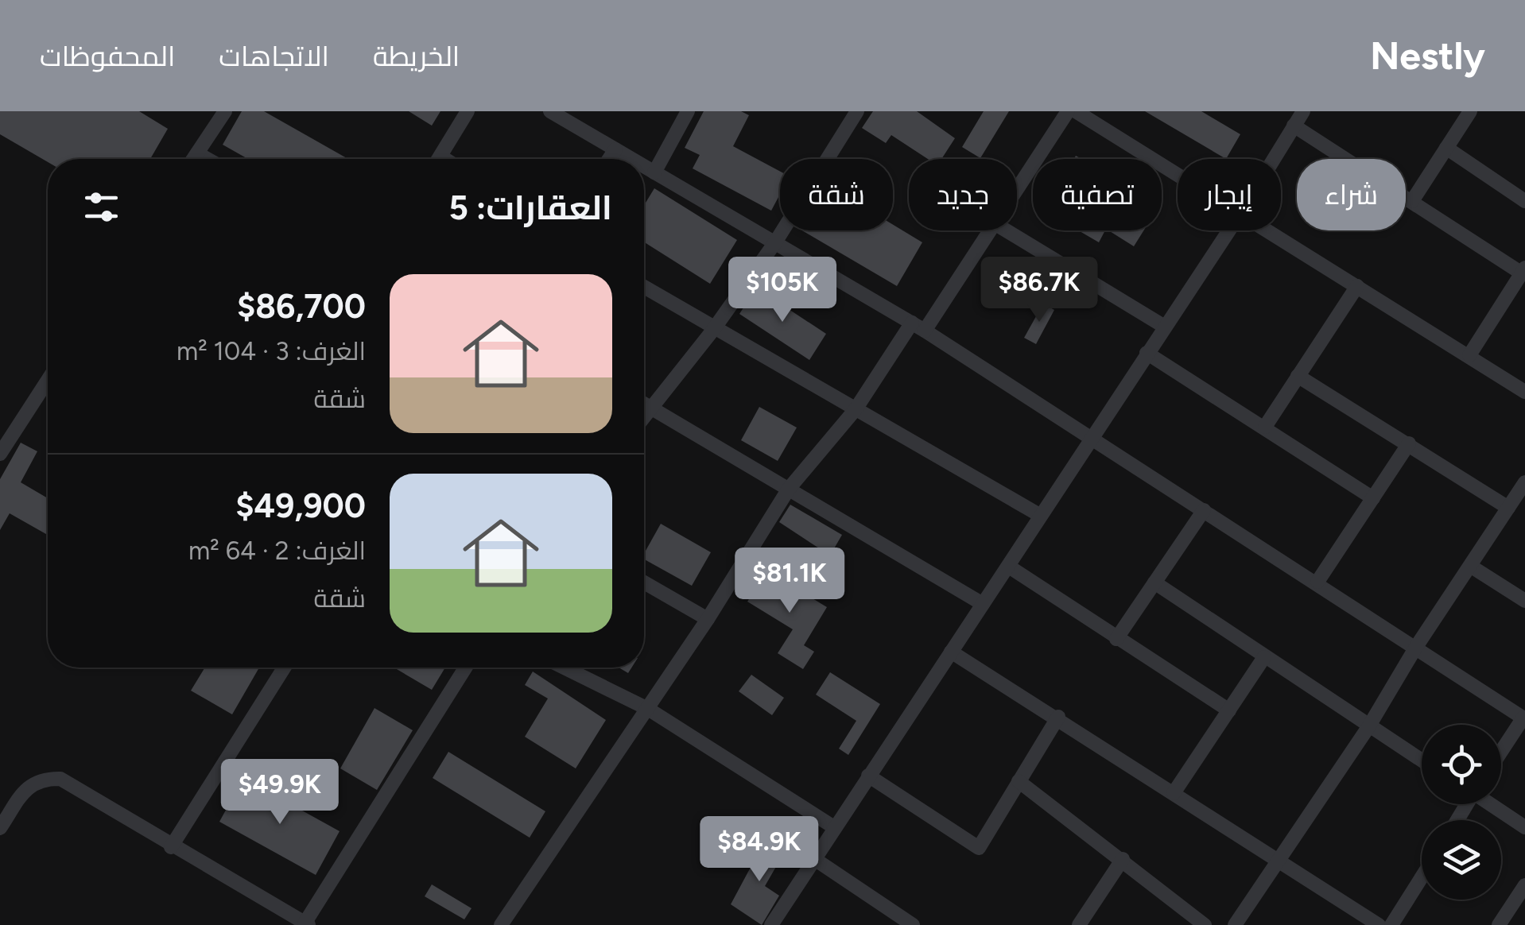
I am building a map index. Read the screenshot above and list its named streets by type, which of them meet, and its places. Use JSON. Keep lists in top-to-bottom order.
{
  "page": {
    "header": "Nestly",
    "nav": ["الخريطة", "الاتجاهات", "المحفوظات"],
    "chip": [
      "شراء",
      "إيجار",
      "تصفية",
      "جديد",
      "شقة"
    ],
    "heading": "العقارات: 5",
    "list": [
      {
        "name": "$86,700",
        "note": "الغرف: 3 · 104 m² · شقة"
      },
      {
        "name": "$49,900",
        "note": "الغرف: 2 · 64 m² · شقة"
      }
    ],
    "price": [
      "$105K",
      "$86.7K",
      "$81.1K",
      "$49.9K",
      "$84.9K"
    ]
  }
}
